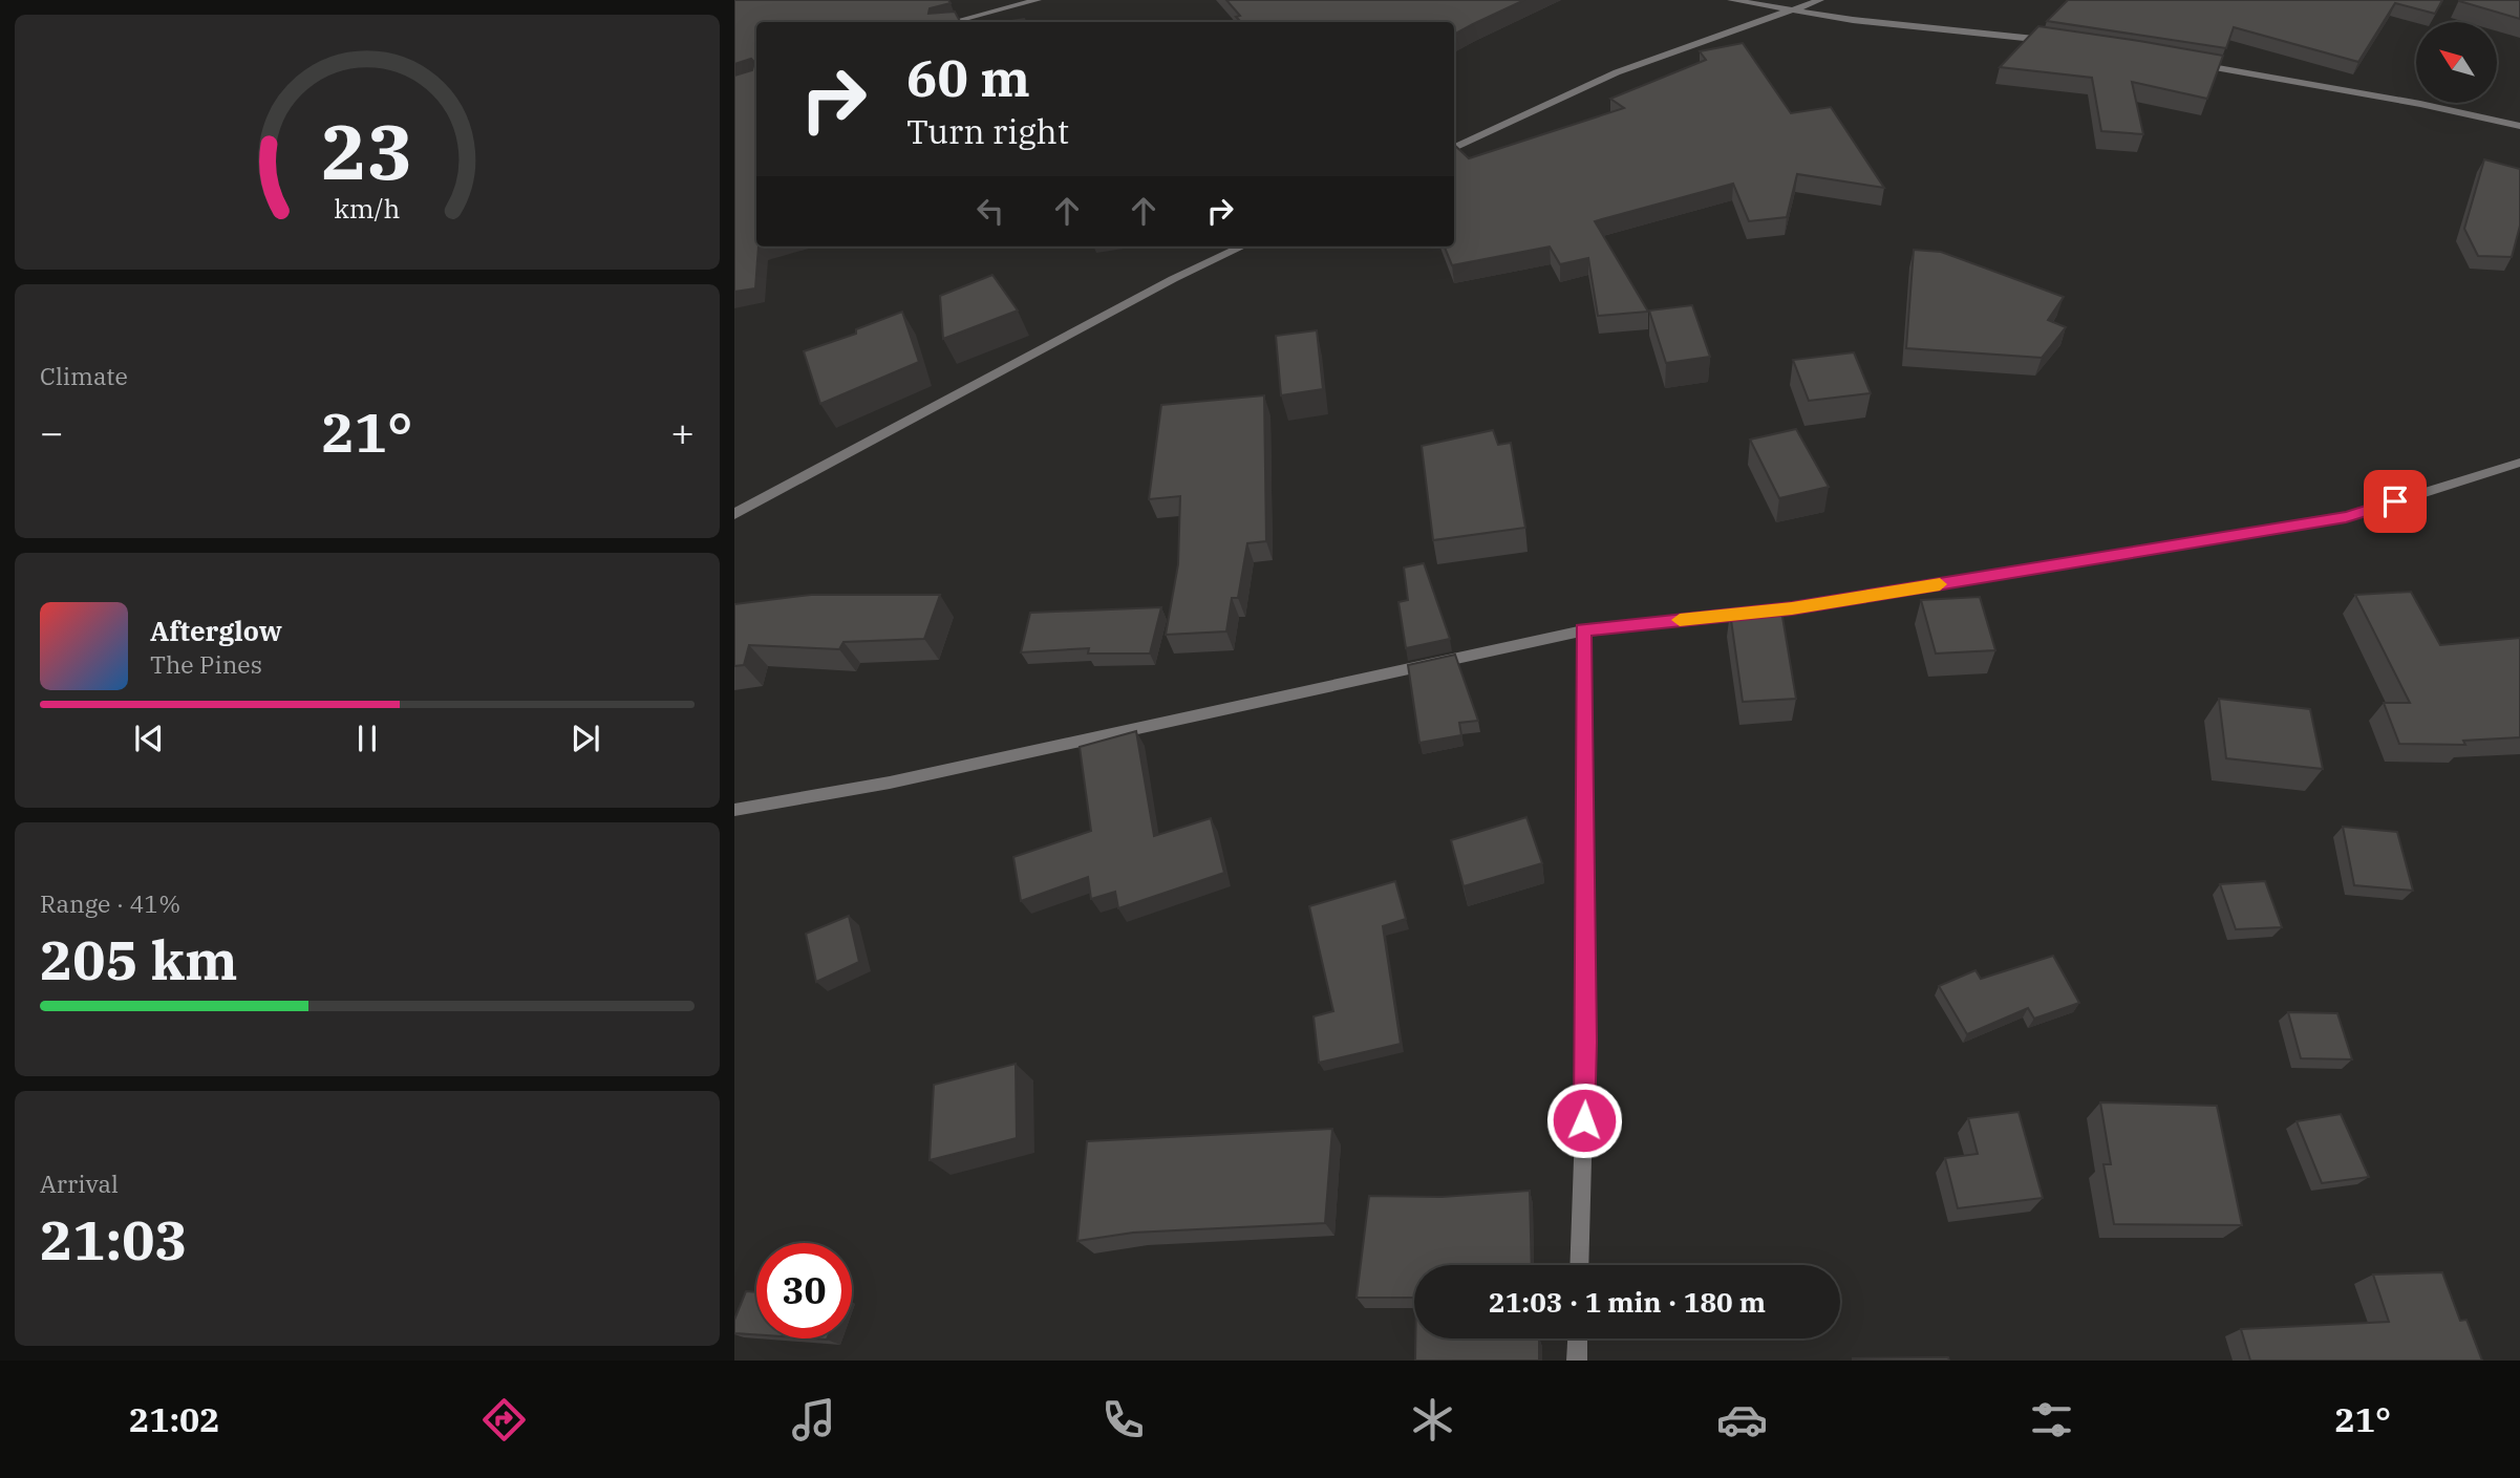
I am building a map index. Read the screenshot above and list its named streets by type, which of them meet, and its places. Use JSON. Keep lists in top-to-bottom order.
{
  "north": "top left",
  "page": {
    "turn": ["60 m", "Turn right"],
    "tile": [
      "Climate",
      ["Range · 41%", "205 km"],
      ["Arrival", "21:03"]
    ],
    "heat": ["−", "21°", "+"],
    "song": ["Afterglow", "The Pines"],
    "limit": "30",
    "trip": "21:03 · 1 min · 180 m",
    "tabs": ["21:02", "21°"],
    "gauge": ["23", "km/h"]
  }
}
